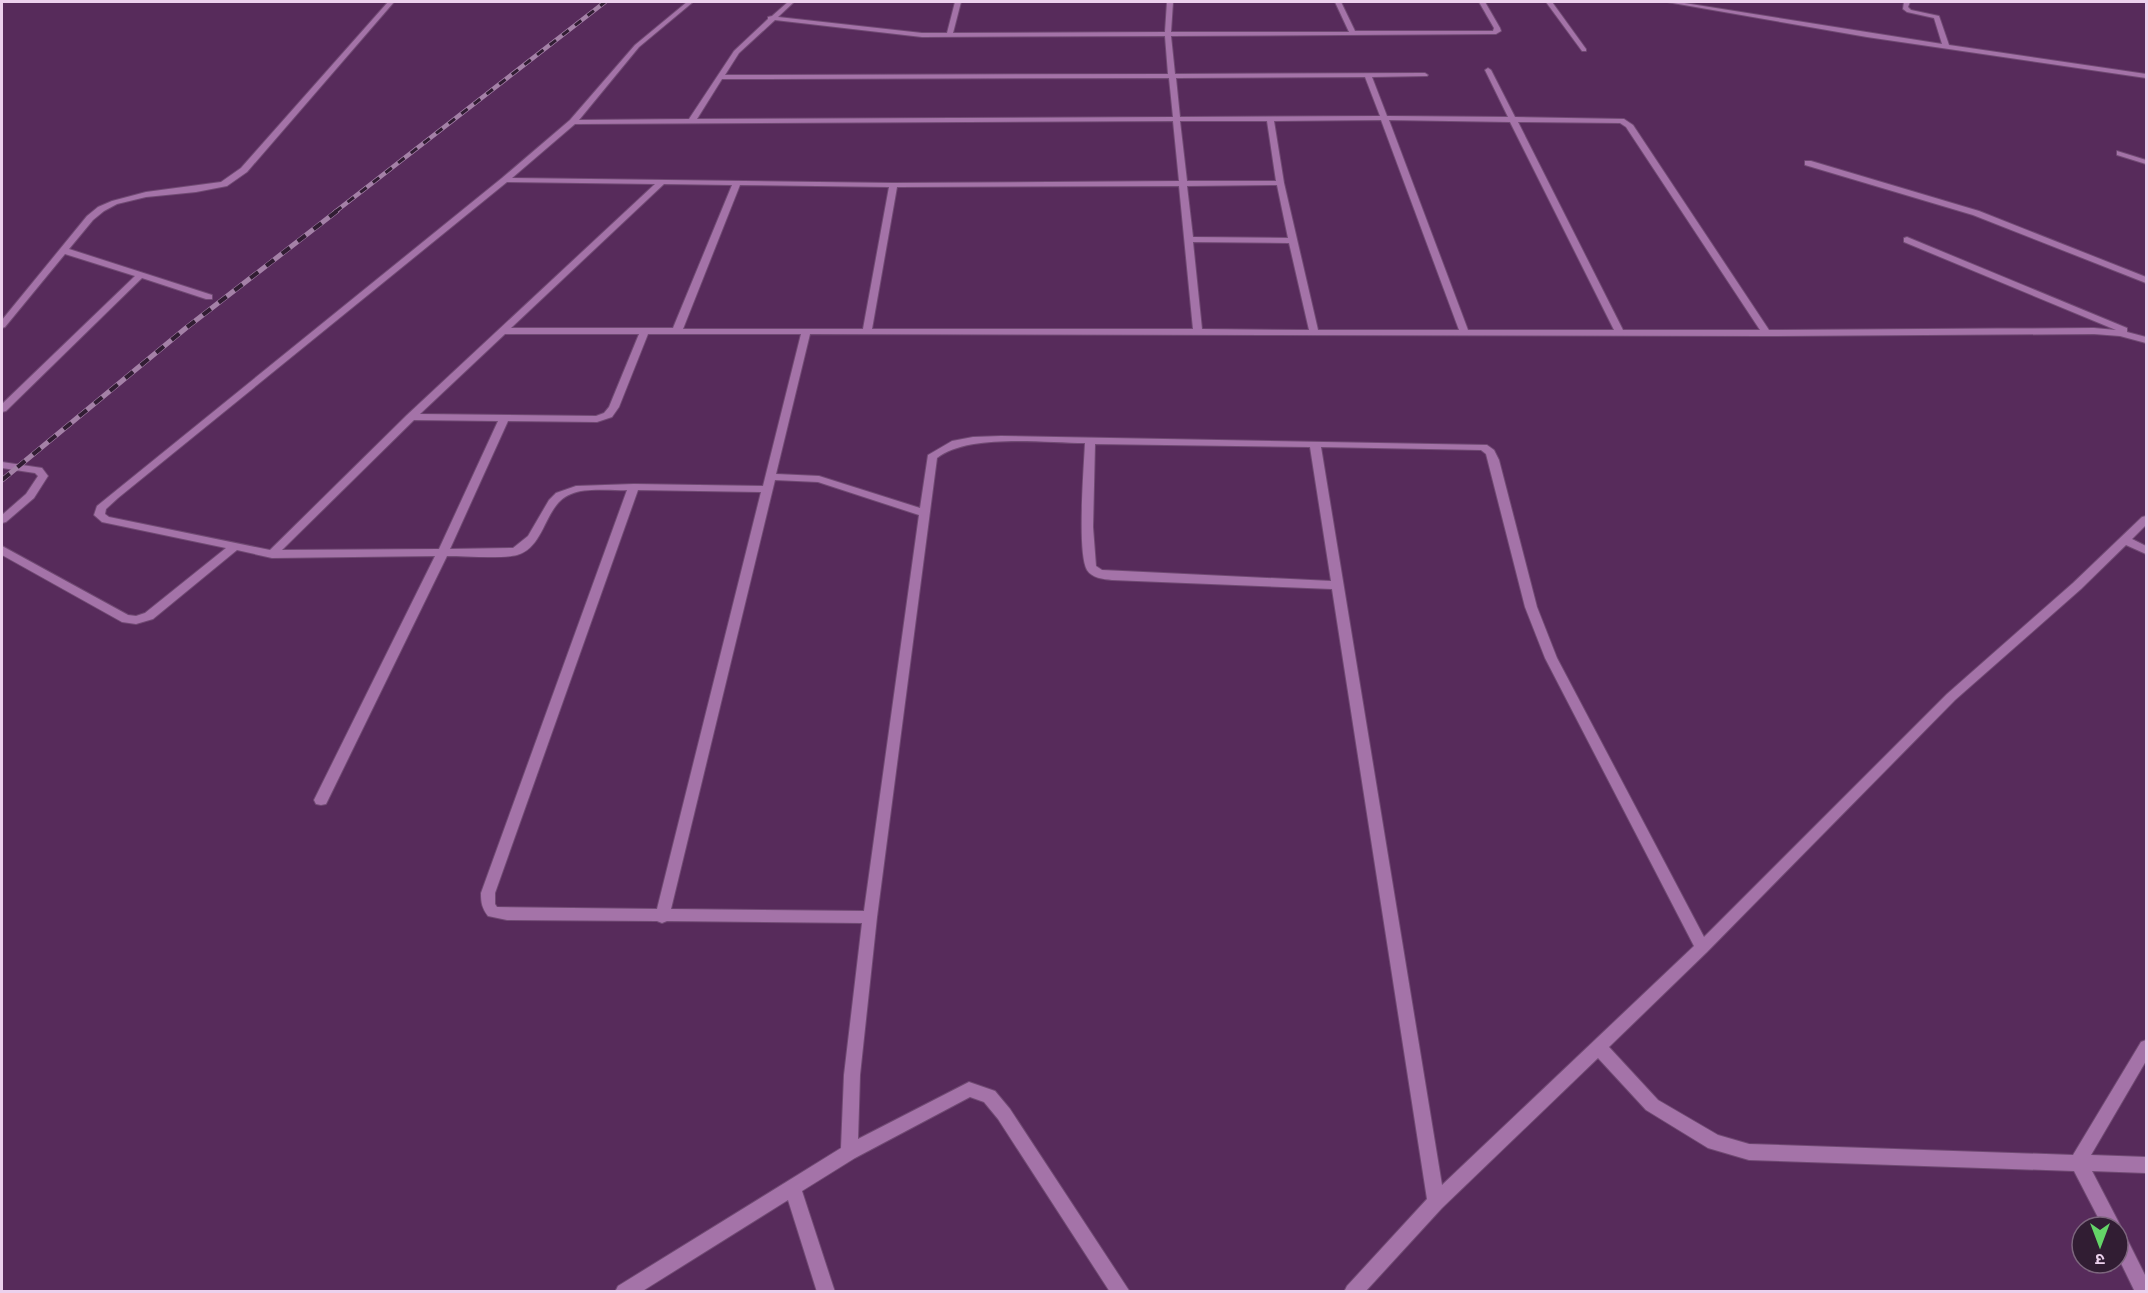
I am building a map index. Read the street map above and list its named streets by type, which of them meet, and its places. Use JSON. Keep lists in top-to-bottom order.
{
  "north": "bottom"
}
